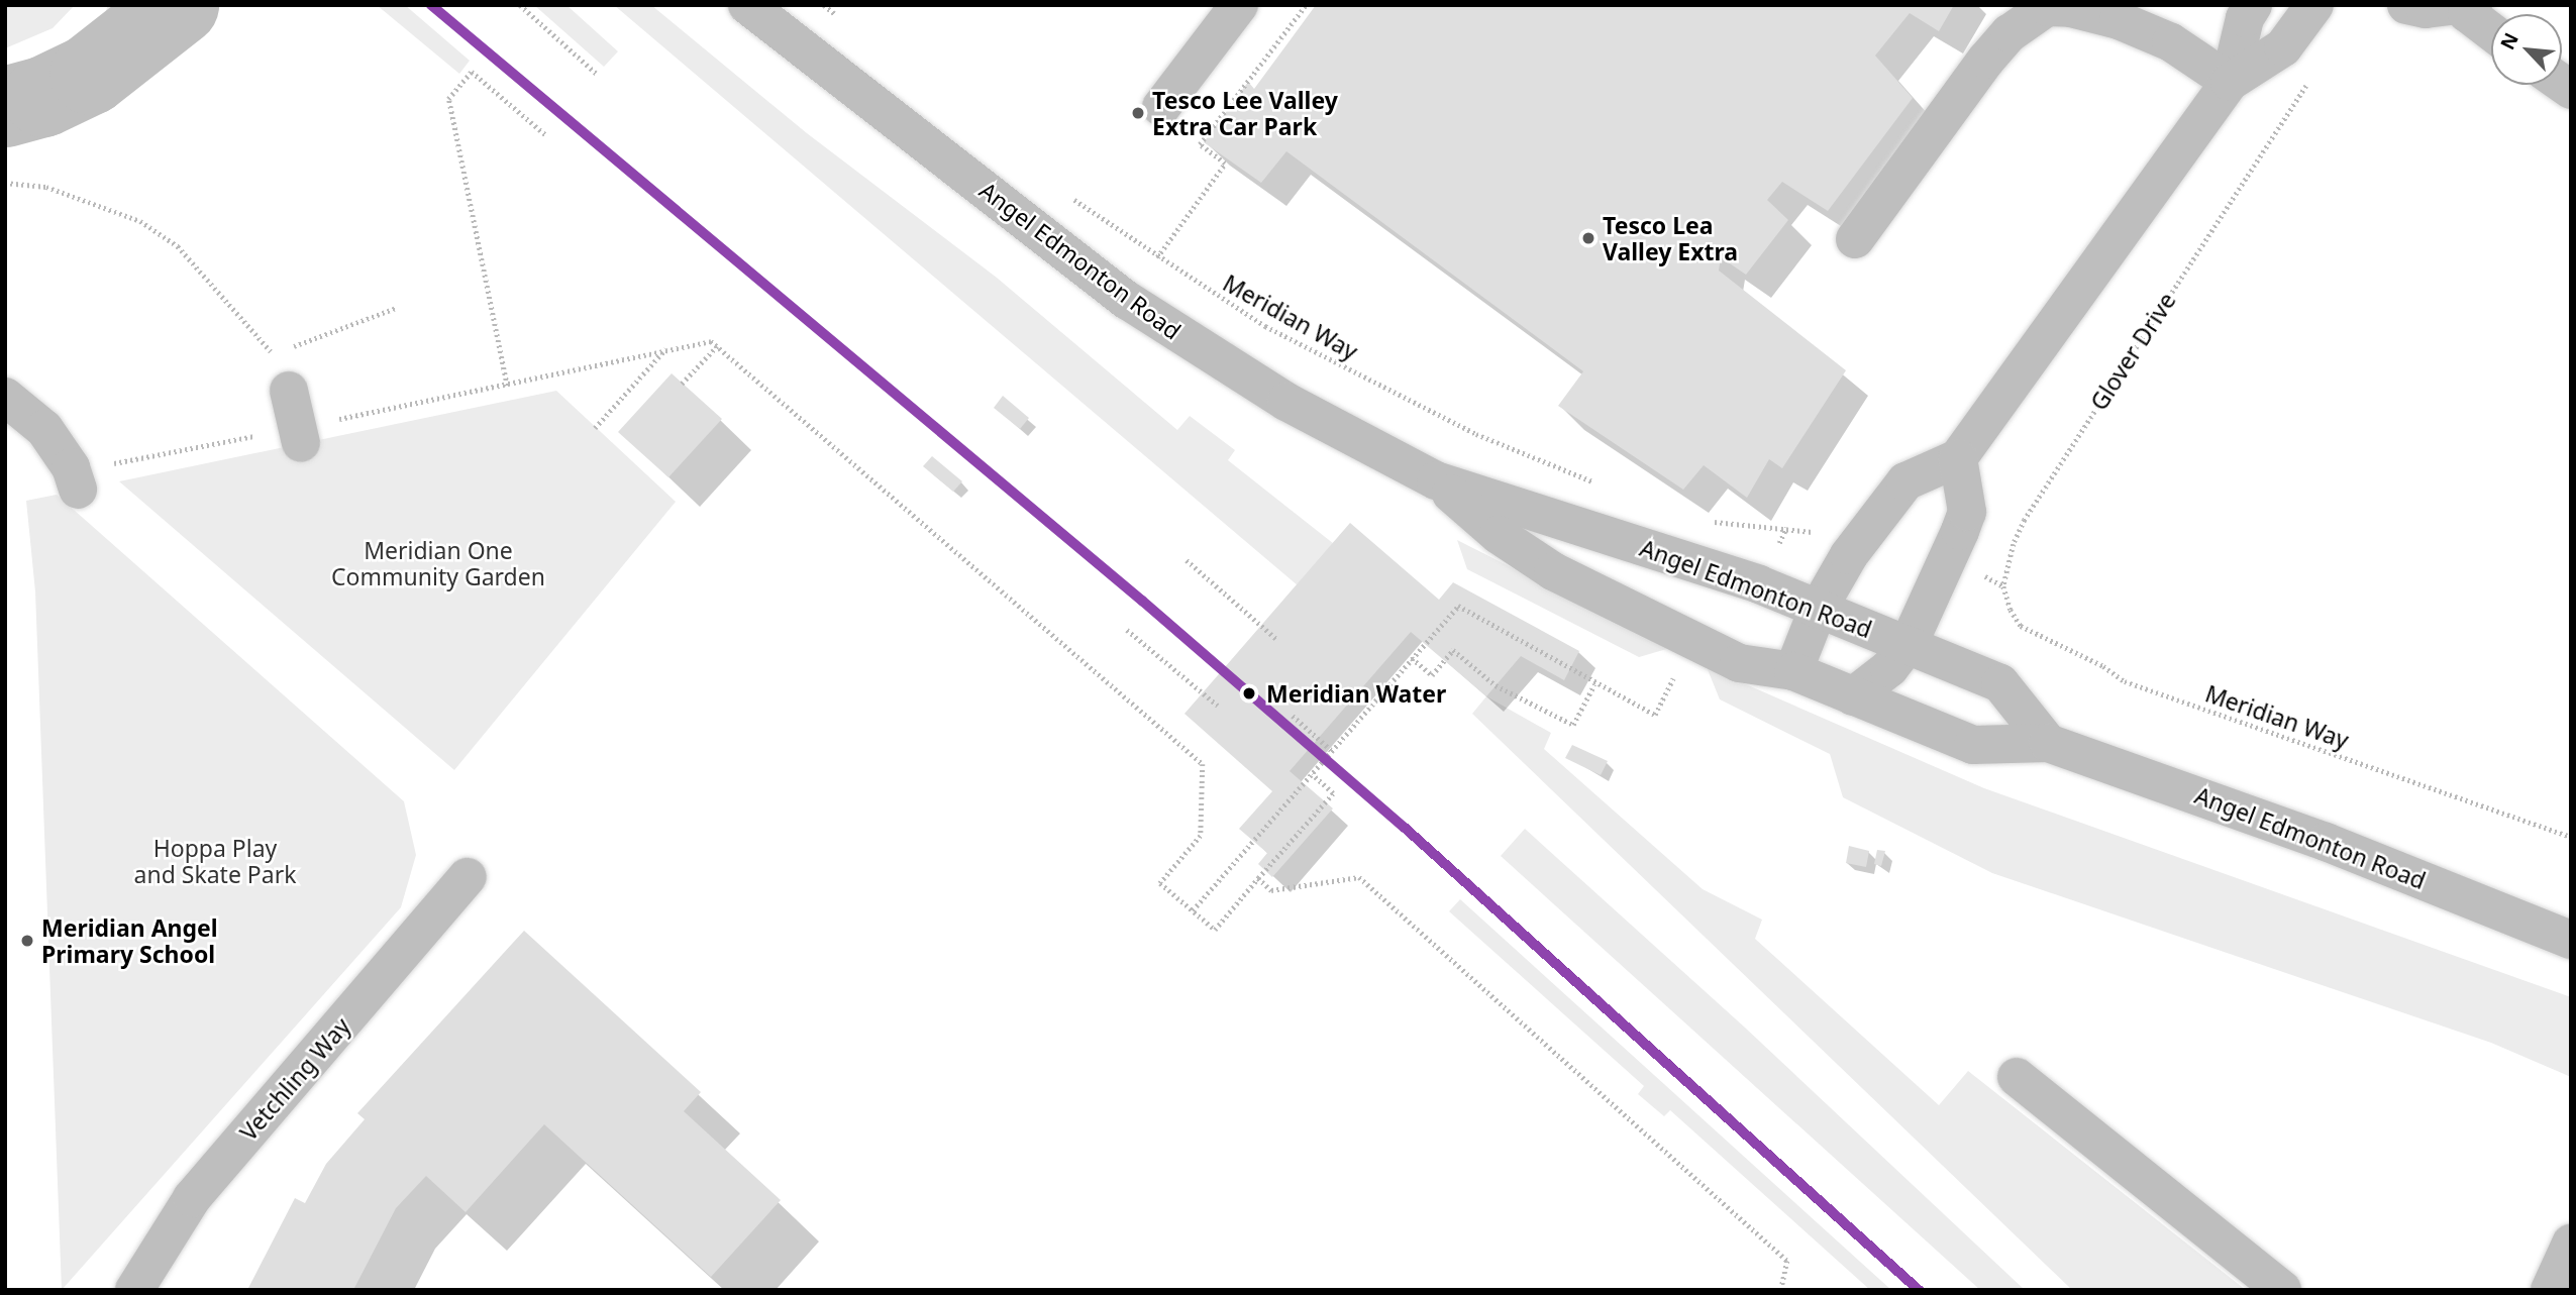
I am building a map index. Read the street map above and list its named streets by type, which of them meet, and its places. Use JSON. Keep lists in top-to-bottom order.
{
  "streets": {
    "main road": ["Angel Edmonton Road", "Vetchling Way"],
    "path": ["Meridian Way", "Glover Drive"]
  },
  "crossings": [
    ["Meridian Way", "Glover Drive"]
  ],
  "parks": ["Meridian One Community Garden", "Hoppa Play and Skate Park"],
  "places": [
    "Tesco Lee Valley Extra Car Park",
    "Tesco Lea Valley Extra",
    "Meridian Water",
    "Meridian Angel Primary School"
  ],
  "north": "top left"
}
